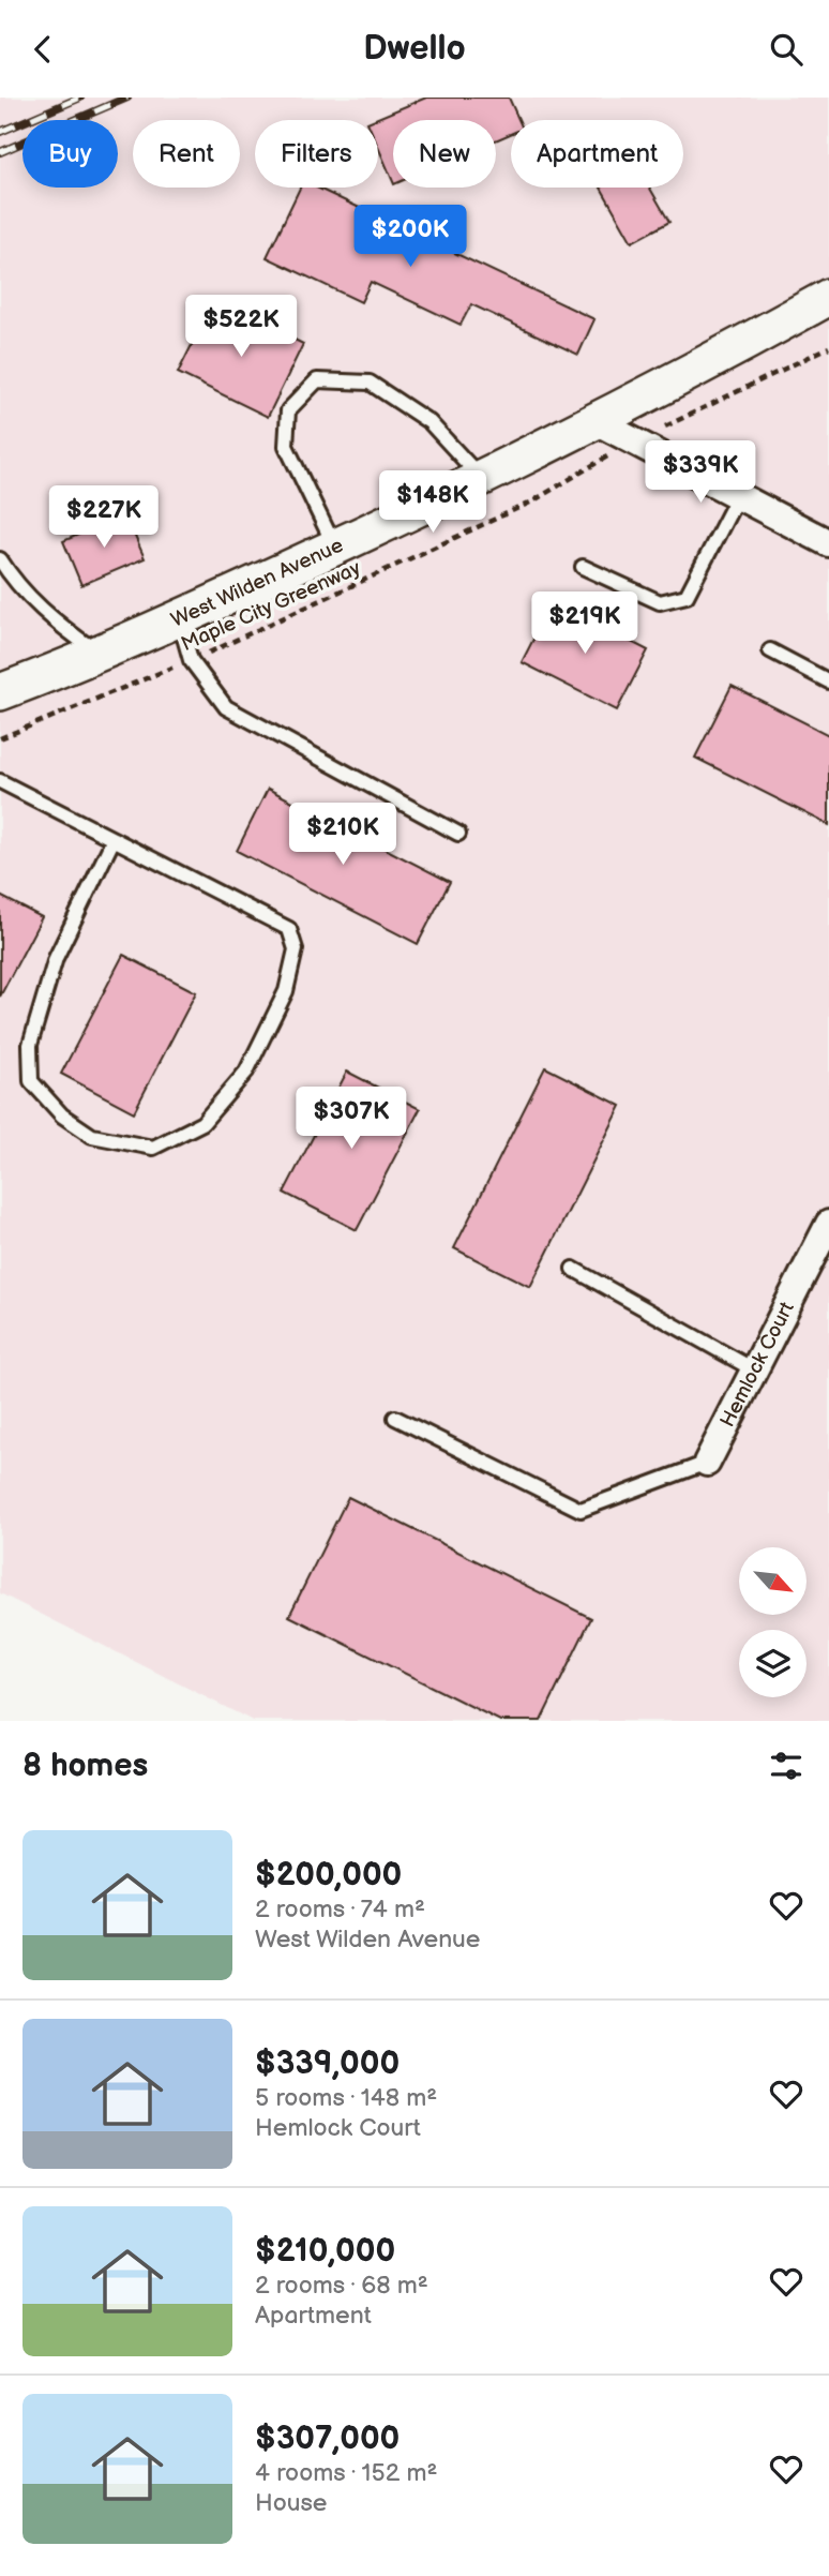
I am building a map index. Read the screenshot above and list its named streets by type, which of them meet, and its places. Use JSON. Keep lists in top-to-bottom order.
{
  "streets": {
    "street": ["West Wilden Avenue", "Hemlock Court"],
    "path": ["Maple City Greenway"]
  },
  "north": "bottom right",
  "page": {
    "header": "Dwello",
    "chip": [
      "Buy",
      "Rent",
      "Filters",
      "New",
      "Apartment"
    ],
    "price": [
      "$200K",
      "$522K",
      "$339K",
      "$148K",
      "$227K",
      "$219K",
      "$210K",
      "$307K"
    ],
    "heading": "8 homes",
    "list": [
      {
        "name": "$200,000",
        "note": "2 rooms · 74 m² · West Wilden Avenue"
      },
      {
        "name": "$339,000",
        "note": "5 rooms · 148 m² · Hemlock Court"
      },
      {
        "name": "$210,000",
        "note": "2 rooms · 68 m² · Apartment"
      },
      {
        "name": "$307,000",
        "note": "4 rooms · 152 m² · House"
      }
    ]
  }
}
